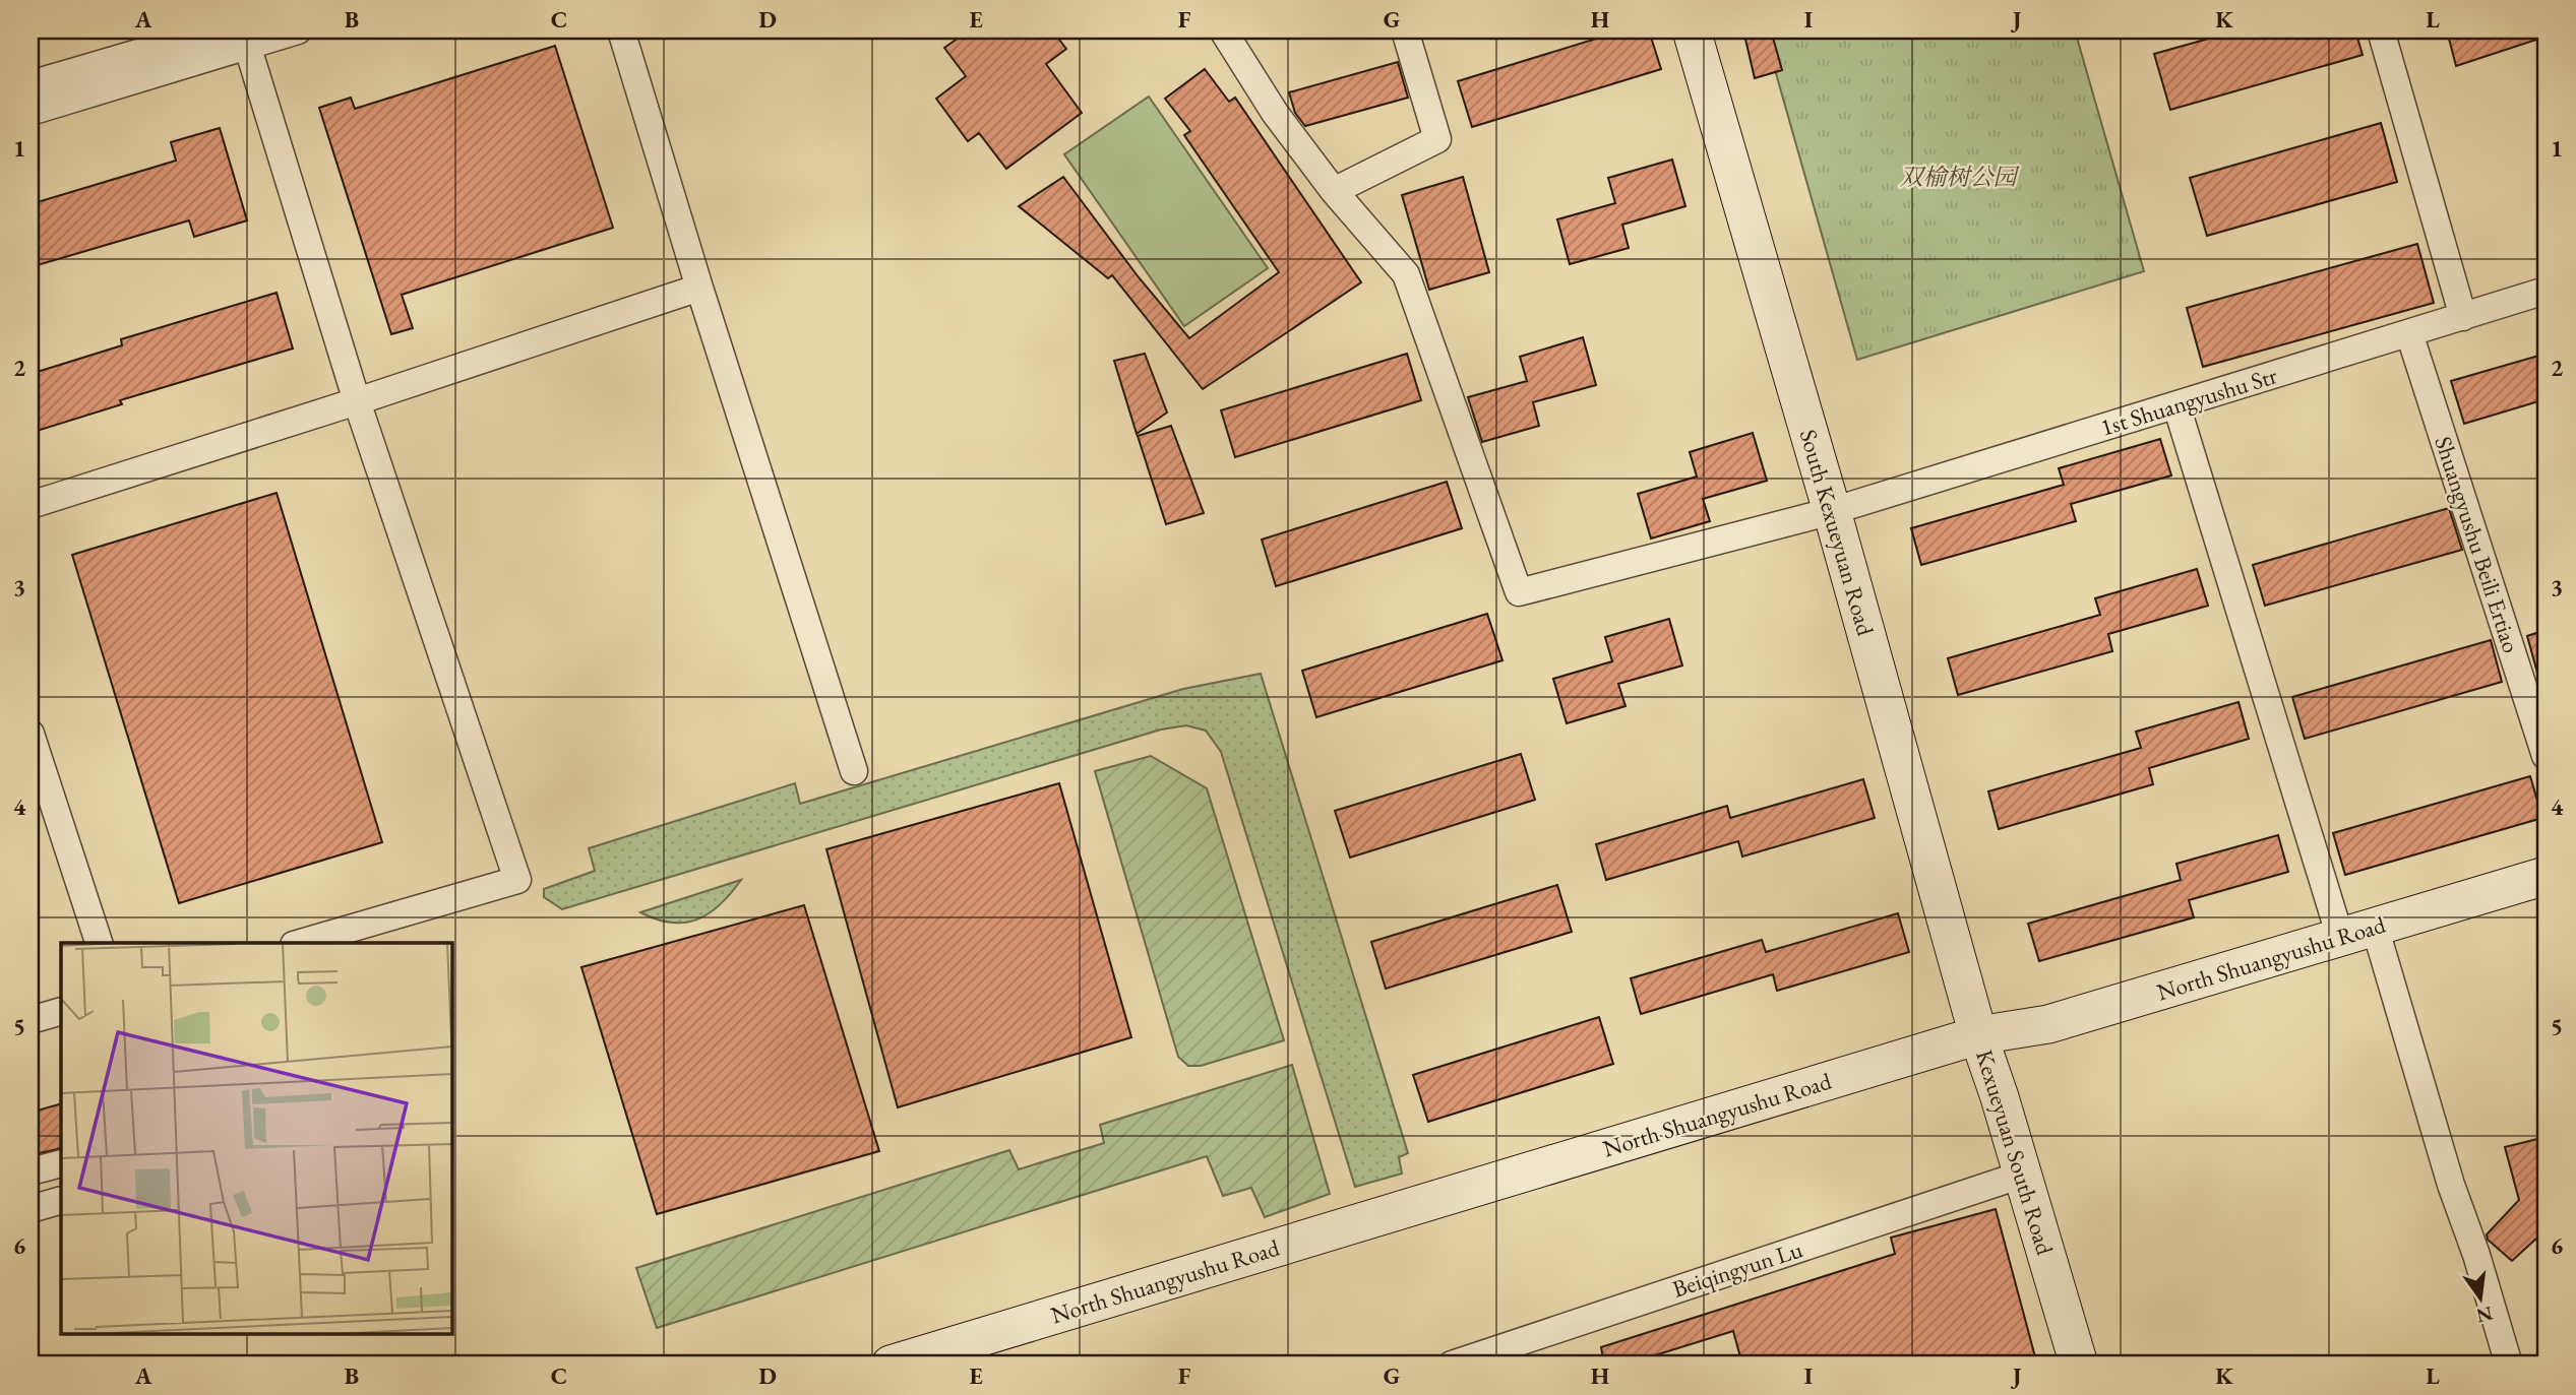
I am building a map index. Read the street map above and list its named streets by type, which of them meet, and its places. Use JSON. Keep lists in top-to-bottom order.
{
  "streets": {
    "street": [
      "1st Shuangyushu Str",
      "South Kexueyuan Road",
      "Shuangyushu Beili Ertiao",
      "North Shuangyushu Road",
      "Kexueyuan South Road",
      "Beiqingyun Lu"
    ]
  },
  "crossings": [
    ["1st Shuangyushu Str", "South Kexueyuan Road"],
    ["1st Shuangyushu Str", "Shuangyushu Beili Ertiao"],
    ["South Kexueyuan Road", "North Shuangyushu Road"],
    ["South Kexueyuan Road", "Kexueyuan South Road"],
    ["North Shuangyushu Road", "Kexueyuan South Road"],
    ["Kexueyuan South Road", "Beiqingyun Lu"]
  ],
  "parks": ["双榆树公园"],
  "north": "bottom",
  "grid": {
    "columns": [
      "A",
      "B",
      "C",
      "D",
      "E",
      "F",
      "G",
      "H",
      "I",
      "J",
      "K",
      "L"
    ],
    "rows": [
      "1",
      "2",
      "3",
      "4",
      "5",
      "6"
    ]
  }
}
